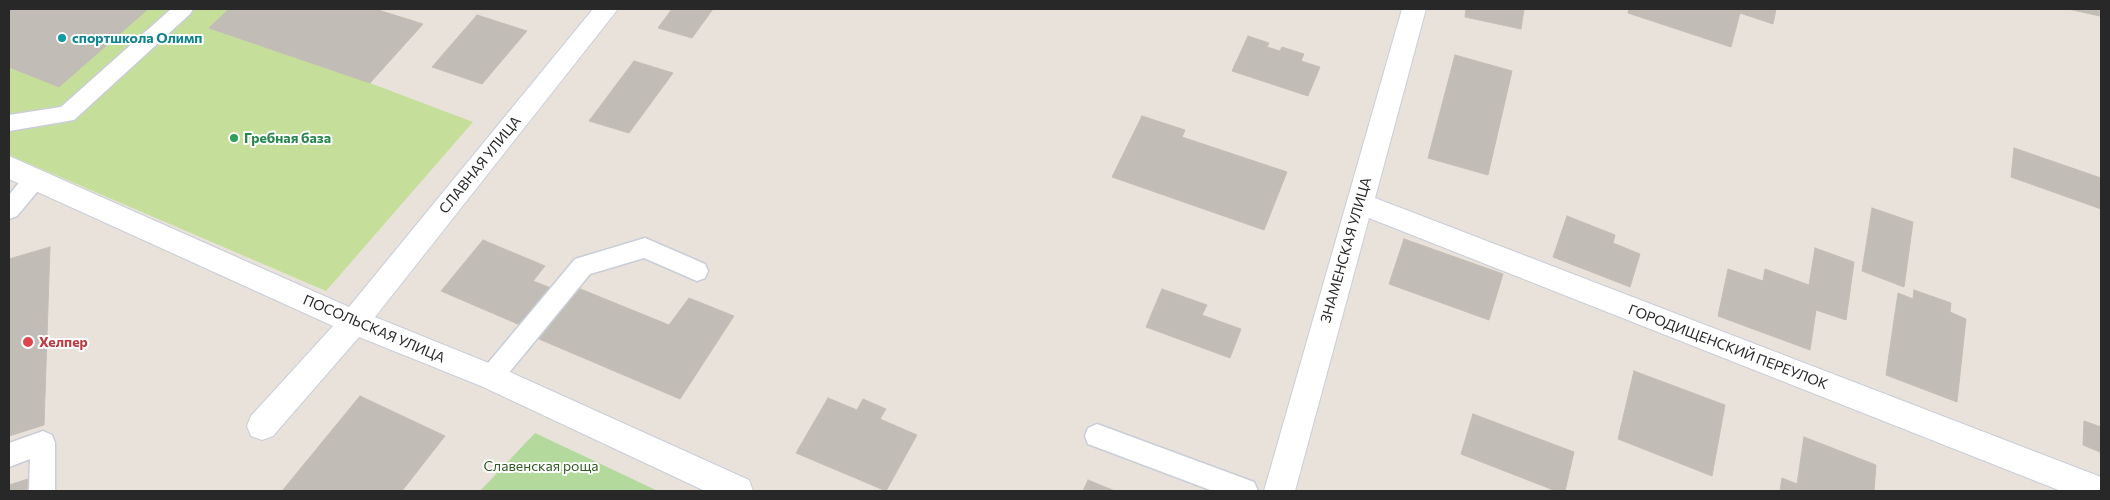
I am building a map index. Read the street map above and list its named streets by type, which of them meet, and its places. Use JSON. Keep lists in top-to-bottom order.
{
  "streets": {
    "street": [
      "СЛАВНАЯ УЛИЦА",
      "ЗНАМЕНСКАЯ УЛИЦА",
      "ПОСОЛЬСКАЯ УЛИЦА",
      "ГОРОДИЩЕНСКИЙ ПЕРЕУЛОК"
    ]
  },
  "crossings": [
    ["СЛАВНАЯ УЛИЦА", "ПОСОЛЬСКАЯ УЛИЦА"],
    ["ЗНАМЕНСКАЯ УЛИЦА", "ГОРОДИЩЕНСКИЙ ПЕРЕУЛОК"]
  ],
  "parks": ["Славенская роща"],
  "places": ["спортшкола Олимп", "Гребная база", "Хелпер"]
}
